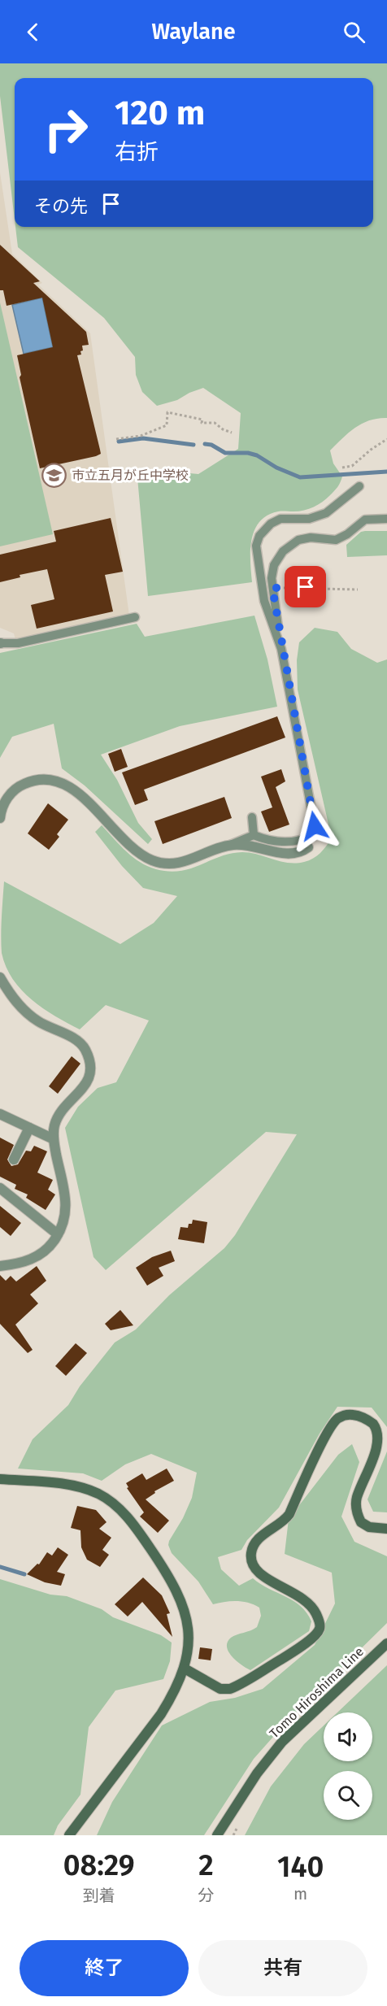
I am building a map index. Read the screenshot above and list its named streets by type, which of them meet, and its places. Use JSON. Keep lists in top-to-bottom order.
{
  "streets": {
    "main road": ["Tomo Hiroshima Line"]
  },
  "places": {
    "school or university": ["市立五月が丘中学校"]
  },
  "page": {
    "header": "Waylane",
    "turn": ["120 m", "右折"],
    "then": "その先",
    "eta": [
      "08:29",
      "到着",
      "2",
      "分",
      "140",
      "m"
    ],
    "buttons": ["終了", "共有"]
  }
}
